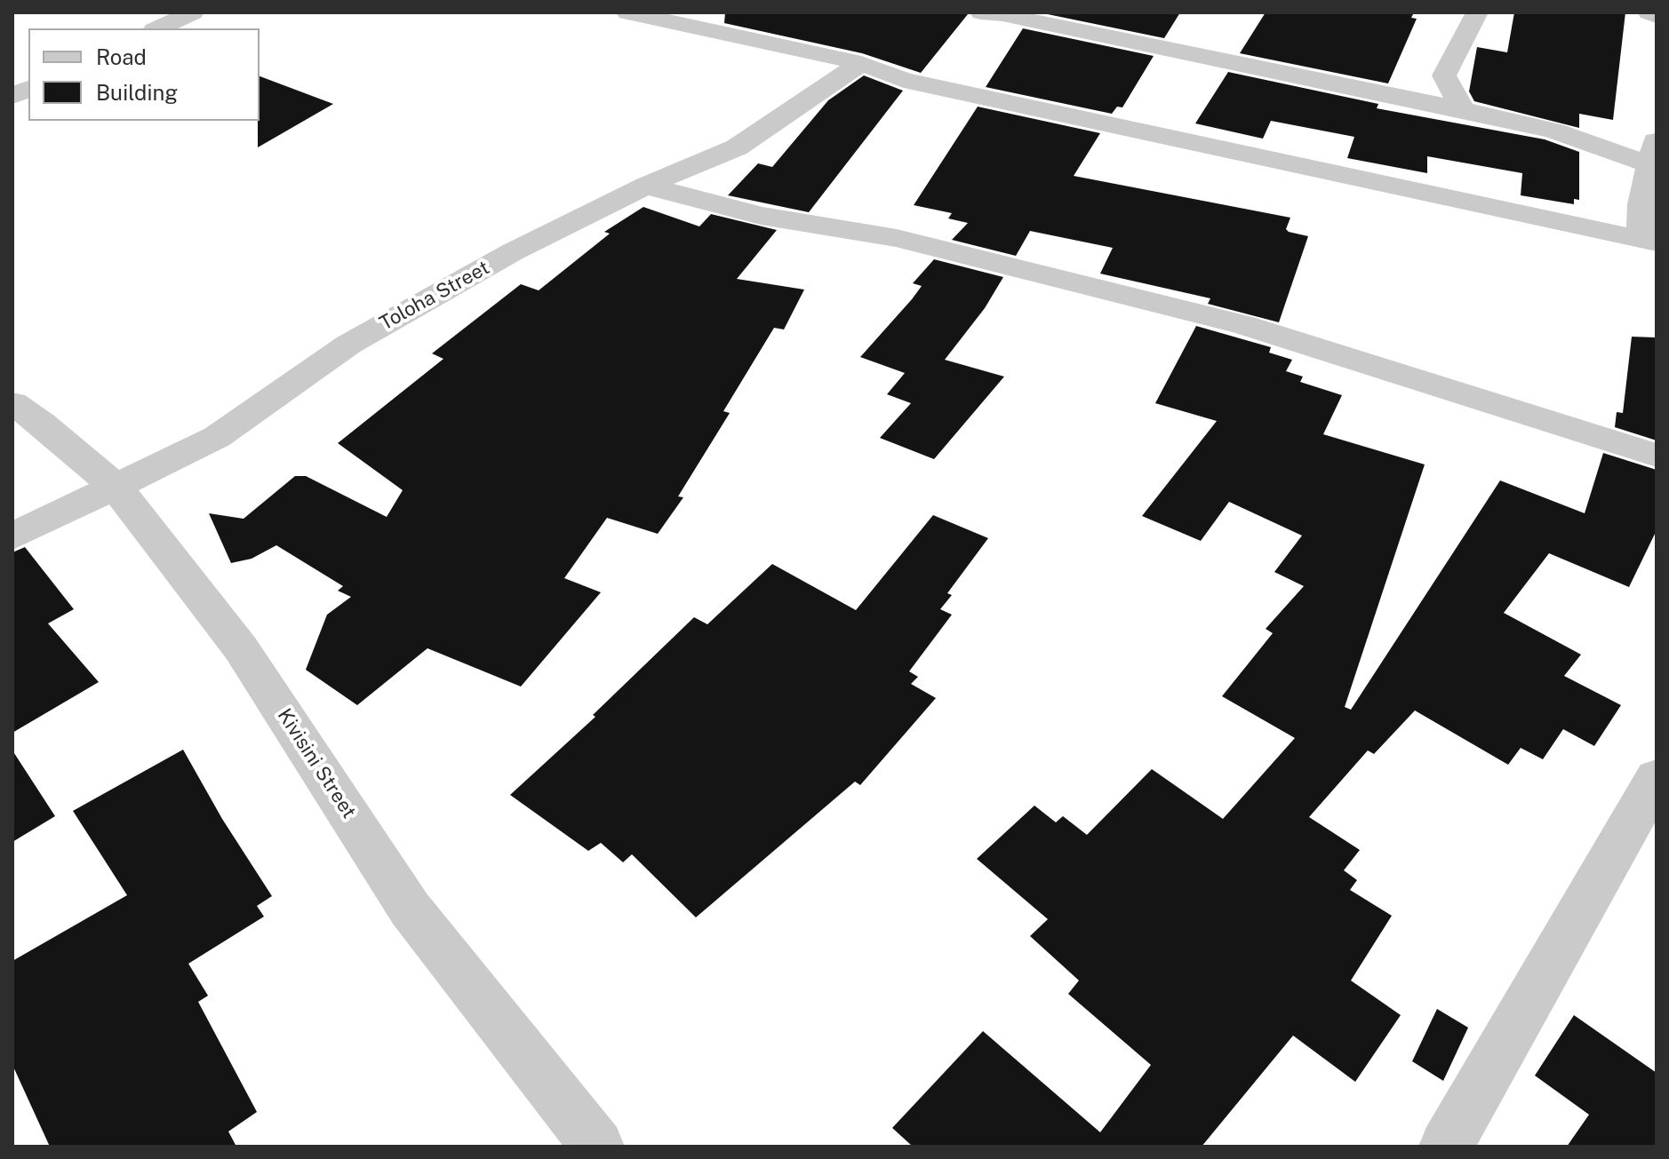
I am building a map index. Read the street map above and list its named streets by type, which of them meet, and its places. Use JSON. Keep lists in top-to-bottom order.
{
  "streets": {
    "street": ["Toloha Street", "Kivisini Street"]
  },
  "crossings": [
    ["Toloha Street", "Kivisini Street"]
  ],
  "legend": ["Road", "Building"]
}
